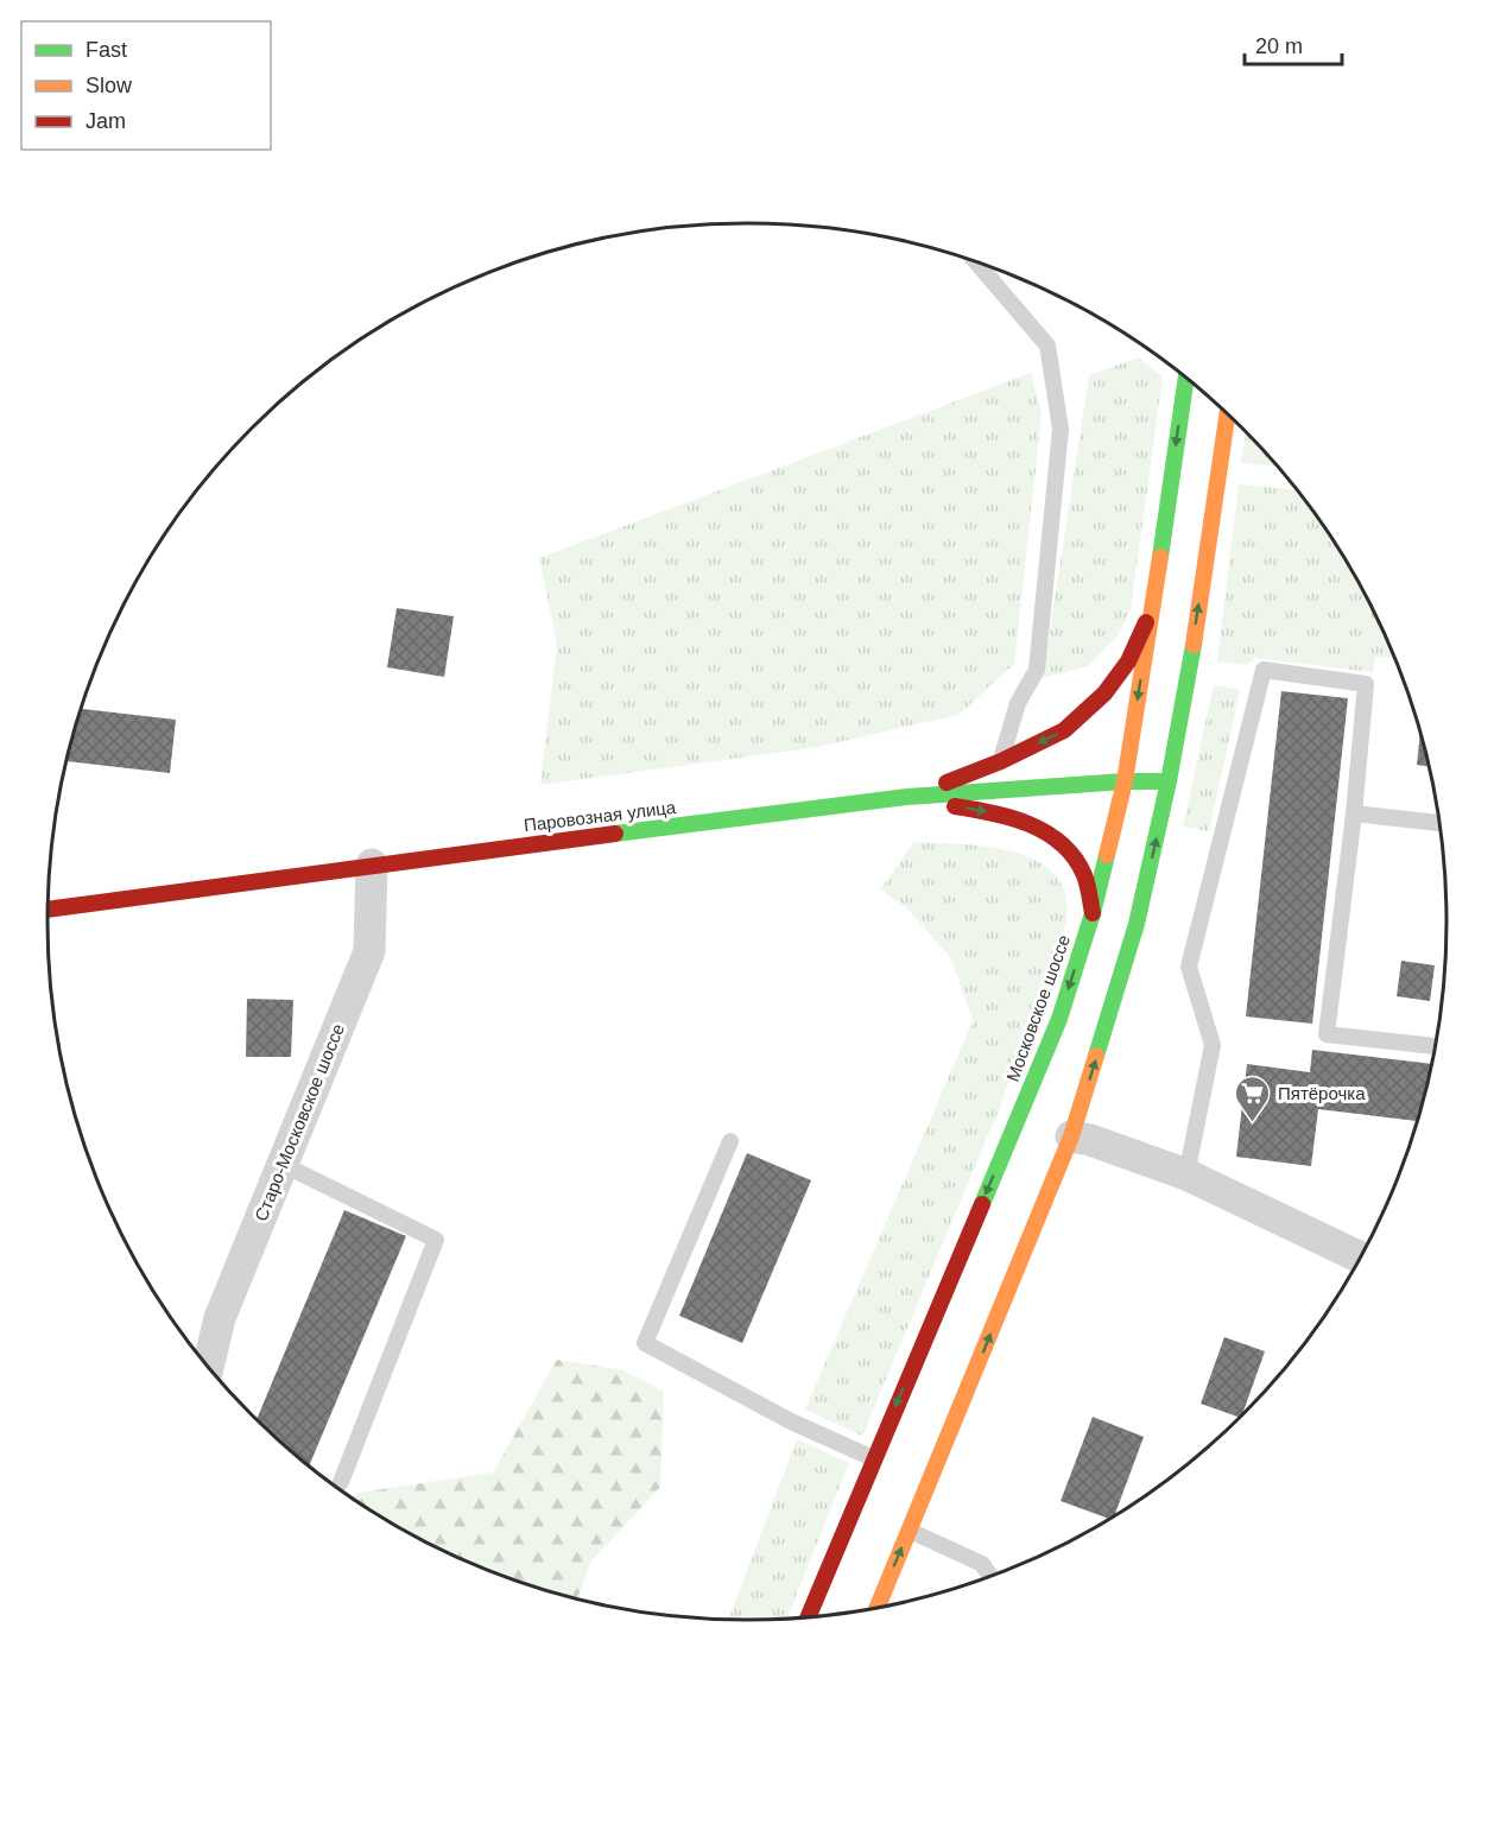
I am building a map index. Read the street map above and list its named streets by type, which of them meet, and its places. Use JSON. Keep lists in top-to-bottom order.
{
  "streets": {
    "main road": ["Паровозная улица", "Московское шоссе"],
    "street": ["Старо-Московское шоссе"]
  },
  "crossings": [
    ["Паровозная улица", "Московское шоссе"],
    ["Паровозная улица", "Старо-Московское шоссе"]
  ],
  "places": {
    "supermarket": ["Пятёрочка"]
  },
  "legend": ["Fast", "Slow", "Jam"],
  "scale_bar": "20 m"
}
